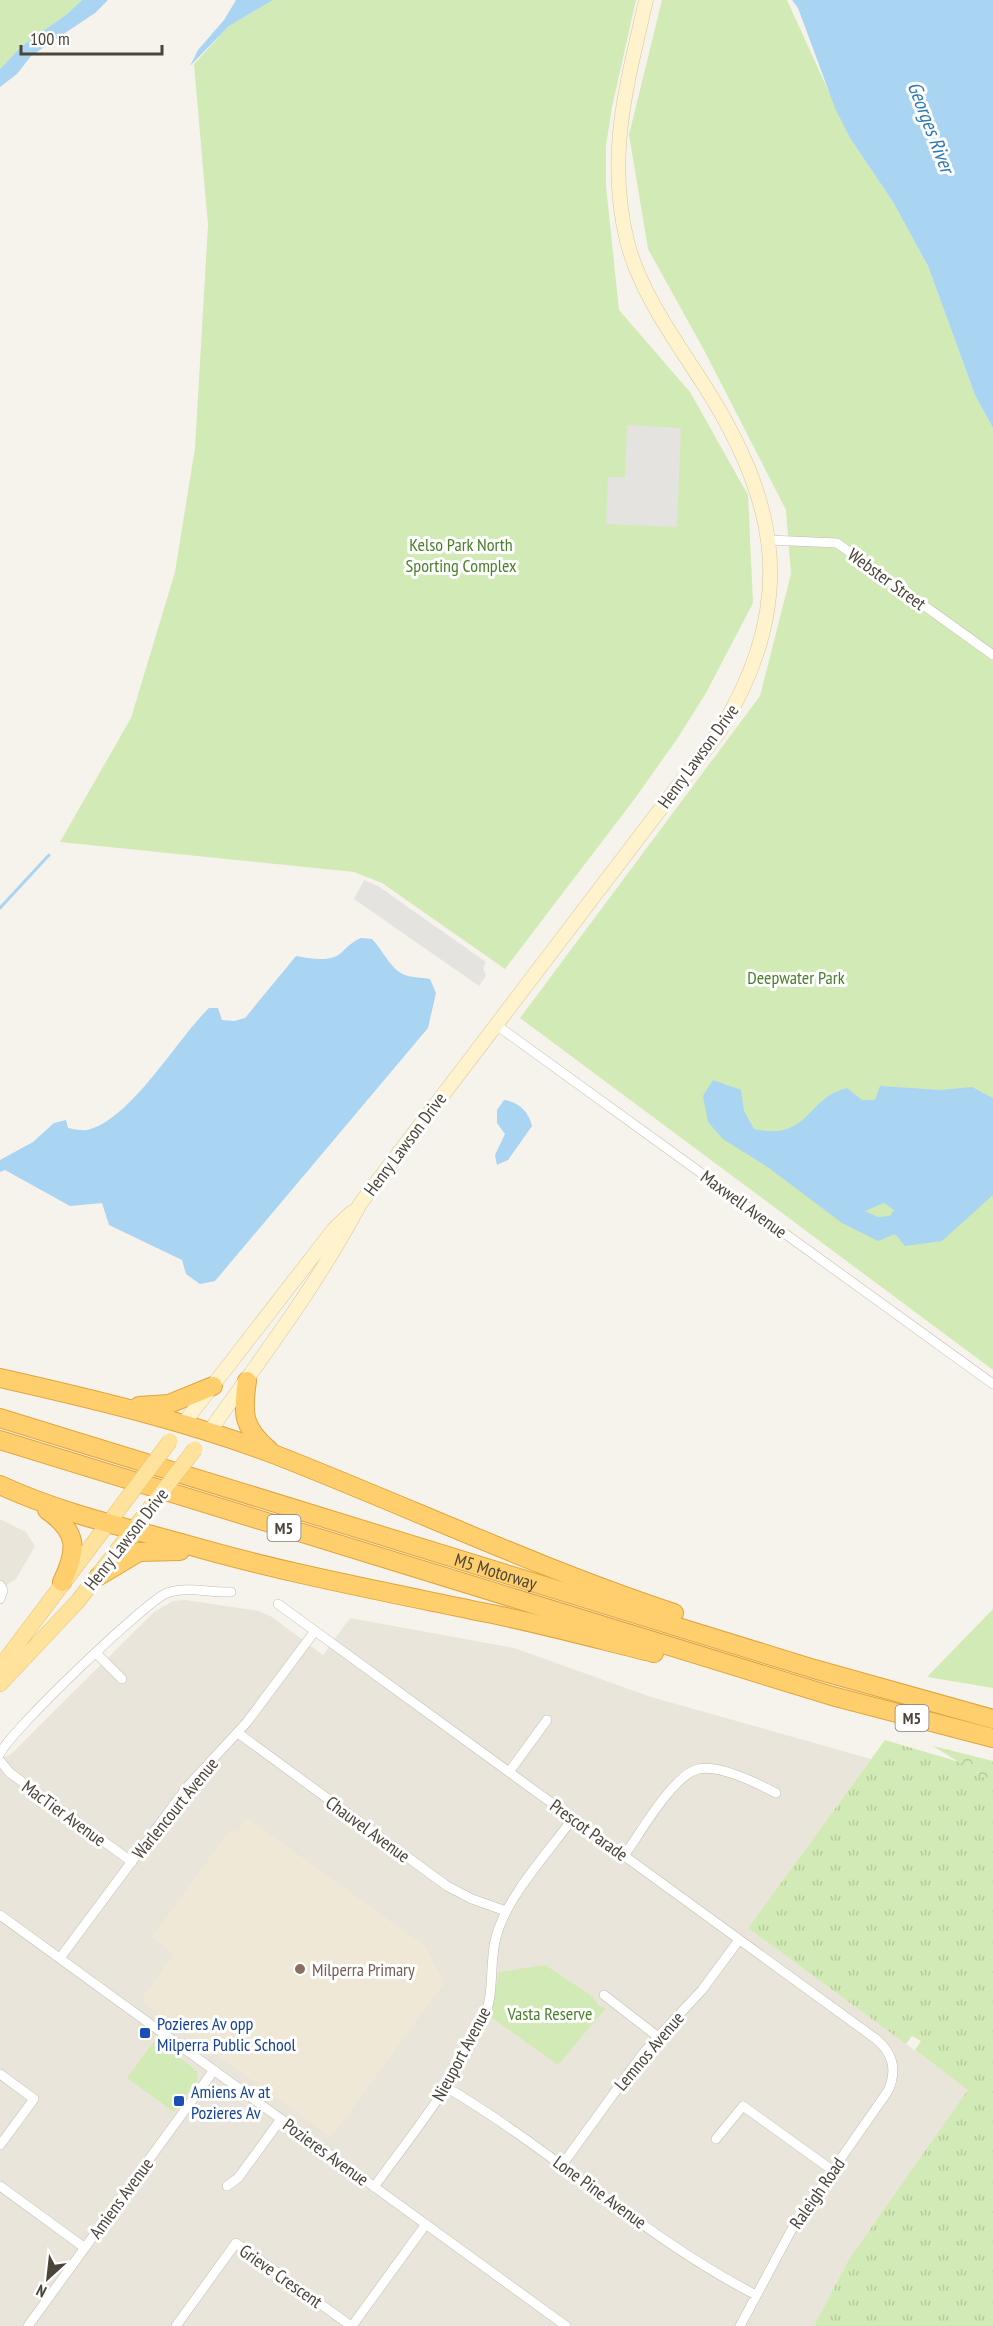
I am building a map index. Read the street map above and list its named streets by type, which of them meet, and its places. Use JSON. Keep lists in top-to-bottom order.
{
  "streets": {
    "highway": ["M5", "M5 Motorway"],
    "main road": ["Henry Lawson Drive"],
    "street": [
      "Webster Street",
      "Maxwell Avenue",
      "Warlencourt Avenue",
      "MacTier Avenue",
      "Chauvel Avenue",
      "Prescot Parade",
      "Lemnos Avenue",
      "Nieuport Avenue",
      "Pozieres Avenue",
      "Lone Pine Avenue",
      "Raleigh Road",
      "Amiens Avenue",
      "Grieve Crescent"
    ]
  },
  "crossings": [
    ["Webster Street", "Henry Lawson Drive"],
    ["Henry Lawson Drive", "Maxwell Avenue"],
    ["Warlencourt Avenue", "MacTier Avenue"],
    ["Warlencourt Avenue", "Chauvel Avenue"],
    ["Warlencourt Avenue", "Prescot Parade"],
    ["Warlencourt Avenue", "Pozieres Avenue"],
    ["Chauvel Avenue", "Nieuport Avenue"],
    ["Prescot Parade", "Lemnos Avenue"],
    ["Prescot Parade", "Nieuport Avenue"],
    ["Prescot Parade", "Raleigh Road"],
    ["Lemnos Avenue", "Lone Pine Avenue"],
    ["Nieuport Avenue", "Pozieres Avenue"],
    ["Nieuport Avenue", "Lone Pine Avenue"],
    ["Pozieres Avenue", "Amiens Avenue"],
    ["Lone Pine Avenue", "Raleigh Road"]
  ],
  "water": ["Georges River"],
  "parks": ["Kelso Park North Sporting Complex", "Deepwater Park", "Vasta Reserve"],
  "places": {
    "other": ["Milperra Primary"],
    "transit": ["Pozieres Av opp Milperra Public School", "Amiens Av at Pozieres Av"]
  },
  "scale_bar": "100 m",
  "north": "bottom left"
}
